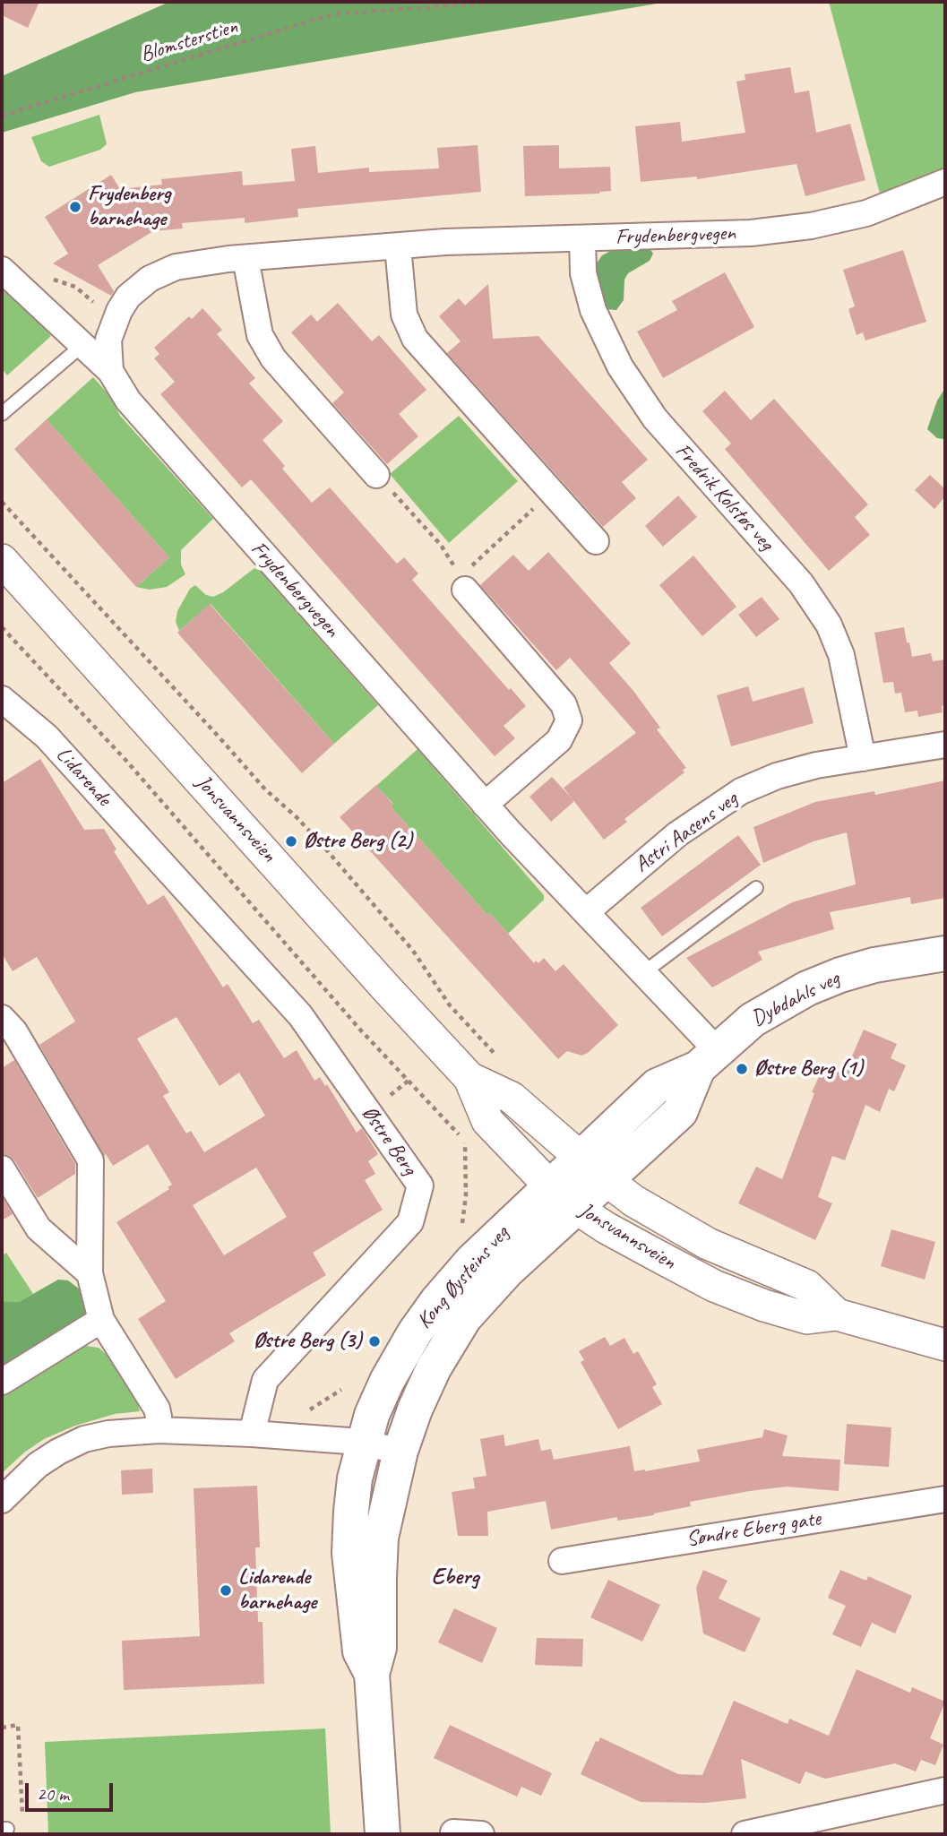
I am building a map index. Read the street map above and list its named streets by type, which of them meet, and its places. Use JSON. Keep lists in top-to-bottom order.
{
  "streets": {
    "main road": ["Dybdahls veg", "Kong Øysteins veg"],
    "street": [
      "Frydenbergvegen",
      "Fredrik Kolstøs veg",
      "Lidarende",
      "Jonsvannsveien",
      "Astri Aasens veg",
      "Østre Berg",
      "Søndre Eberg gate"
    ],
    "path": ["Blomsterstien"]
  },
  "crossings": [
    ["Frydenbergvegen", "Fredrik Kolstøs veg"],
    ["Frydenbergvegen", "Astri Aasens veg"],
    ["Frydenbergvegen", "Dybdahls veg"],
    ["Fredrik Kolstøs veg", "Astri Aasens veg"],
    ["Lidarende", "Østre Berg"],
    ["Jonsvannsveien", "Dybdahls veg"],
    ["Jonsvannsveien", "Kong Øysteins veg"],
    ["Dybdahls veg", "Kong Øysteins veg"]
  ],
  "districts": ["Eberg"],
  "places": [
    "Frydenberg barnehage",
    "Østre Berg (2)",
    "Østre Berg (1)",
    "Østre Berg (3)",
    "Lidarende barnehage"
  ],
  "scale_bar": "20 m"
}
